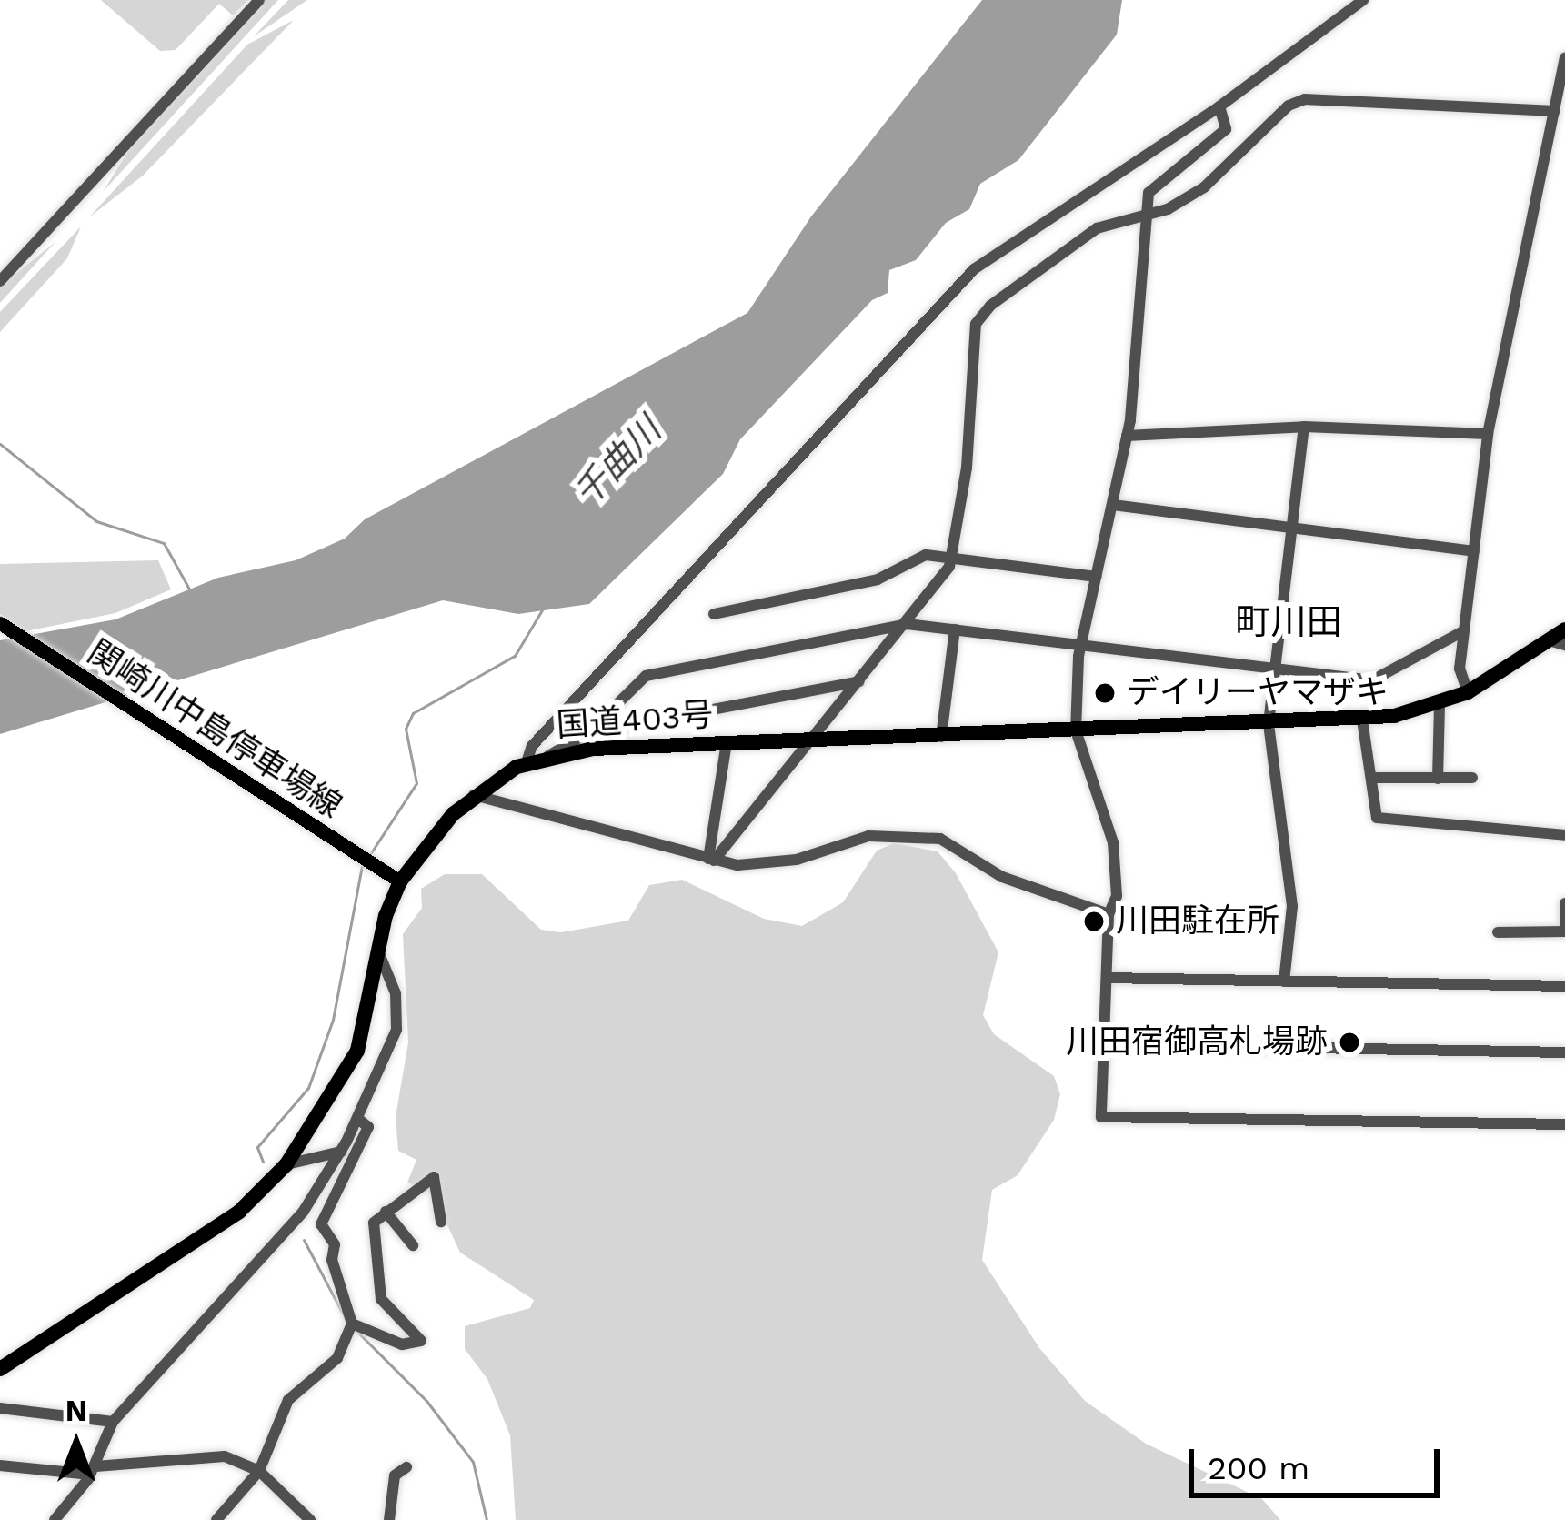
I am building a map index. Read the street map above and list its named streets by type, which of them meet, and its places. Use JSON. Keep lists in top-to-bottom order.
{
  "streets": {
    "highway": ["国道403号"],
    "main road": ["関崎川中島停車場線"]
  },
  "crossings": [
    ["国道403号", "関崎川中島停車場線"]
  ],
  "districts": ["町川田"],
  "water": ["千曲川"],
  "places": ["デイリーヤマザキ", "川田駐在所", "川田宿御高札場跡"],
  "scale_bar": "200 m",
  "north": "top"
}
